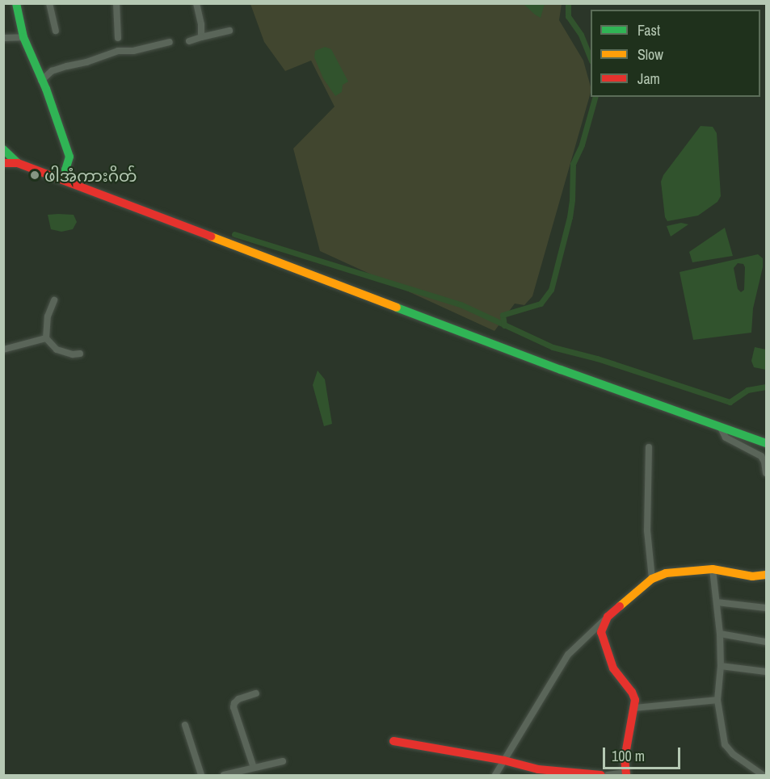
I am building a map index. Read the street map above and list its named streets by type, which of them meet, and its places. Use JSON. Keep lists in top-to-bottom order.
{
  "places": ["ဖါအံကားဂိတ်"],
  "legend": ["Fast", "Slow", "Jam"],
  "scale_bar": "100 m"
}
